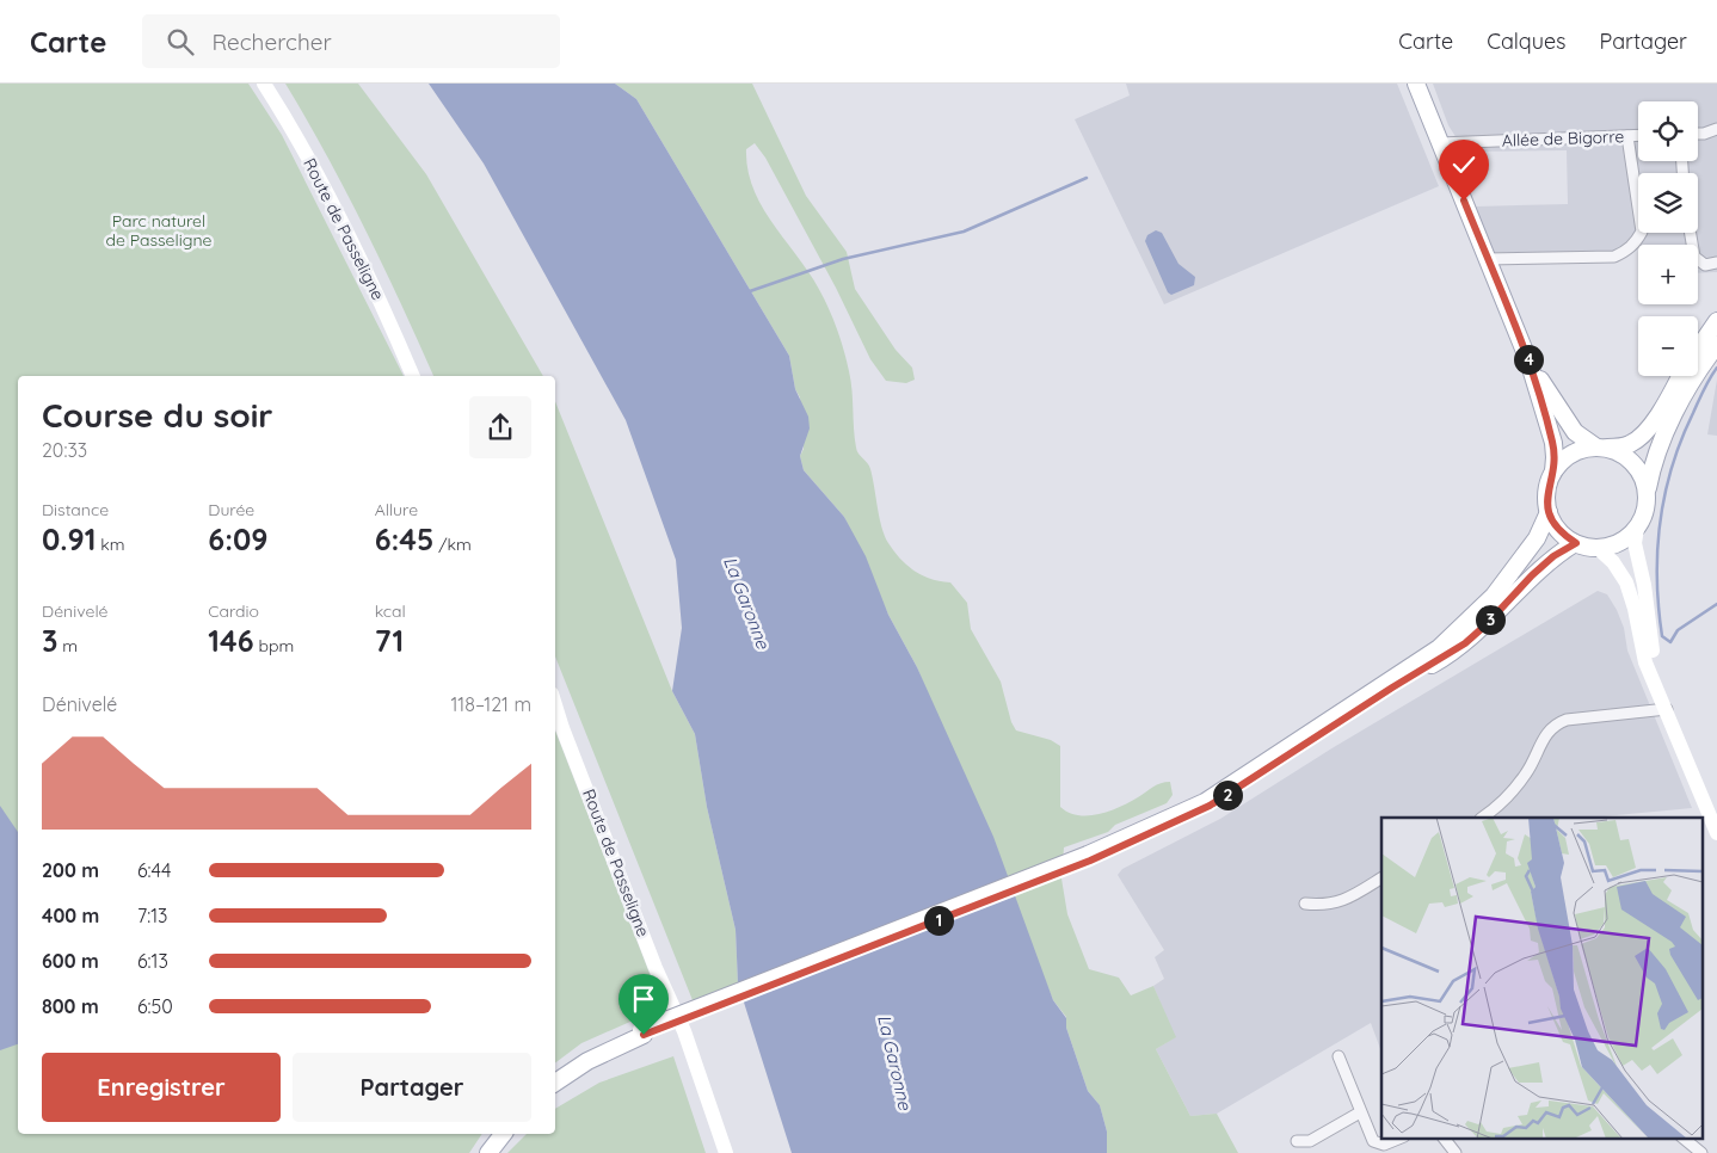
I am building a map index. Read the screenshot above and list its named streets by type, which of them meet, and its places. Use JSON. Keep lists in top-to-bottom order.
{
  "streets": {
    "street": ["Allée de Bigorre", "Route de Passeligne"]
  },
  "water": ["La Garonne"],
  "parks": ["Parc naturel de Passeligne"],
  "page": {
    "header": "Carte",
    "search": "Rechercher",
    "nav": ["Carte", "Calques", "Partager"],
    "map_buttons": ["+", "−"],
    "pins": [
      "4",
      "3",
      "2",
      "1"
    ],
    "heading": ["Course du soir", "20:33"],
    "stats": [
      ["Distance", "0.91 km"],
      ["Durée", "6:09"],
      ["Allure", "6:45 /km"],
      ["Dénivelé", "3 m"],
      ["Cardio", "146 bpm"],
      ["kcal", "71"]
    ],
    "chart": ["Dénivelé", "118–121 m"],
    "list": [
      {
        "name": "200 m",
        "note": "6:44"
      },
      {
        "name": "400 m",
        "note": "7:13"
      },
      {
        "name": "600 m",
        "note": "6:13"
      },
      {
        "name": "800 m",
        "note": "6:50"
      }
    ],
    "buttons": ["Enregistrer", "Partager"]
  }
}
